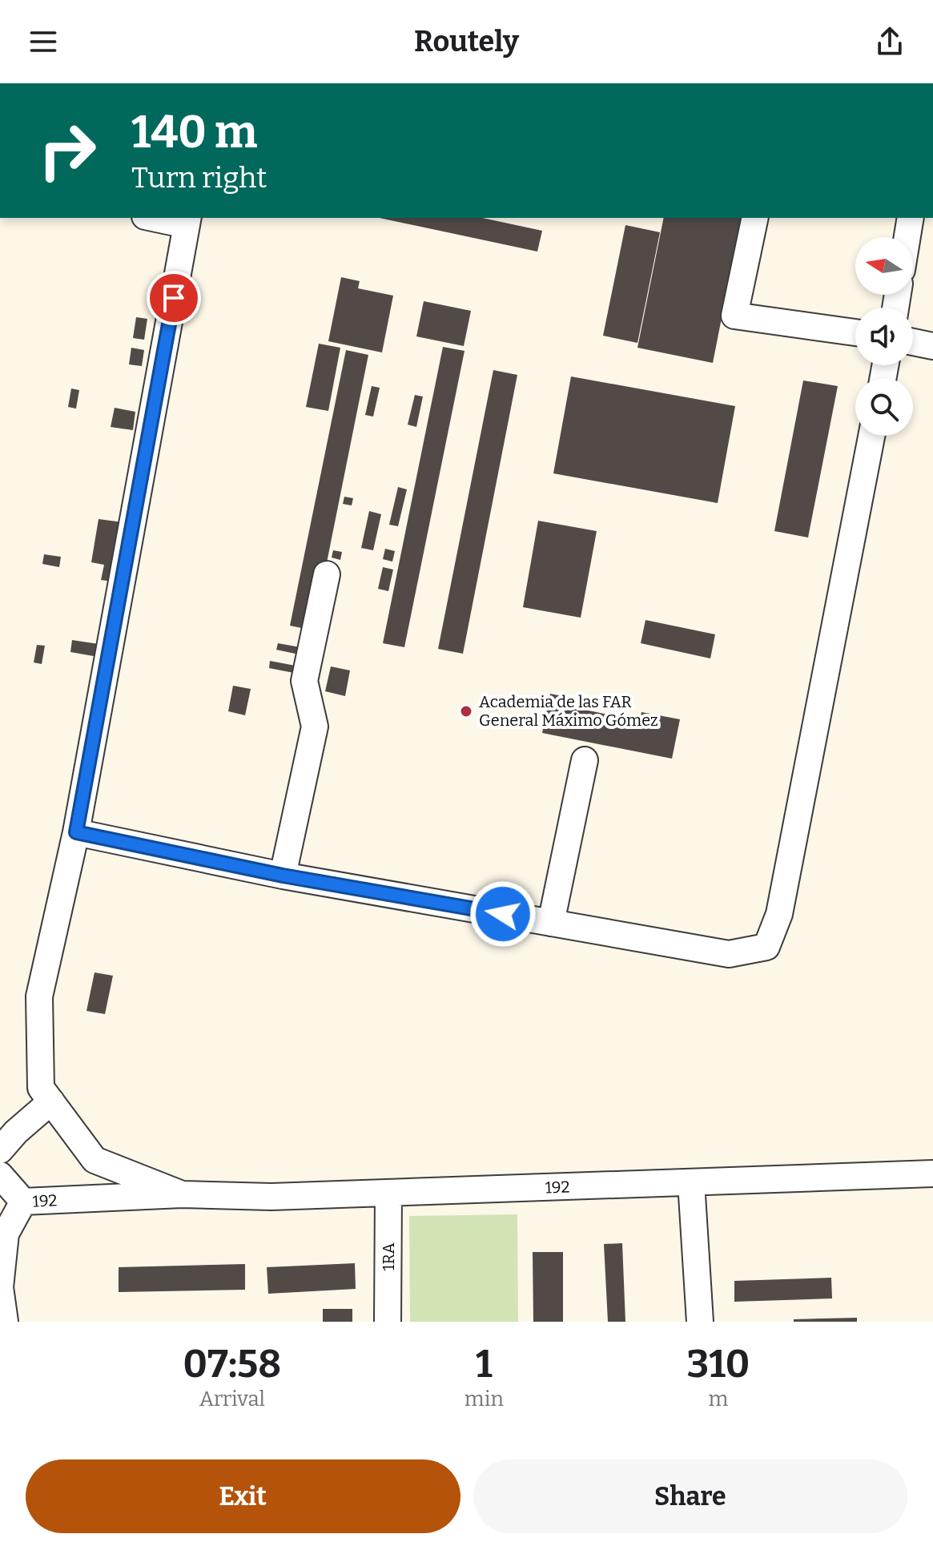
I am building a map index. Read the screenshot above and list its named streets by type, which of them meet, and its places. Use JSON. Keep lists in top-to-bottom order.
{
  "streets": {
    "street": ["192", "1RA"]
  },
  "crossings": [
    ["192", "1RA"]
  ],
  "places": ["Academia de las FAR General Máximo Gómez"],
  "north": "left",
  "page": {
    "header": "Routely",
    "turn": ["140 m", "Turn right"],
    "eta": [
      "07:58",
      "Arrival",
      "1",
      "min",
      "310",
      "m"
    ],
    "buttons": ["Exit", "Share"]
  }
}
